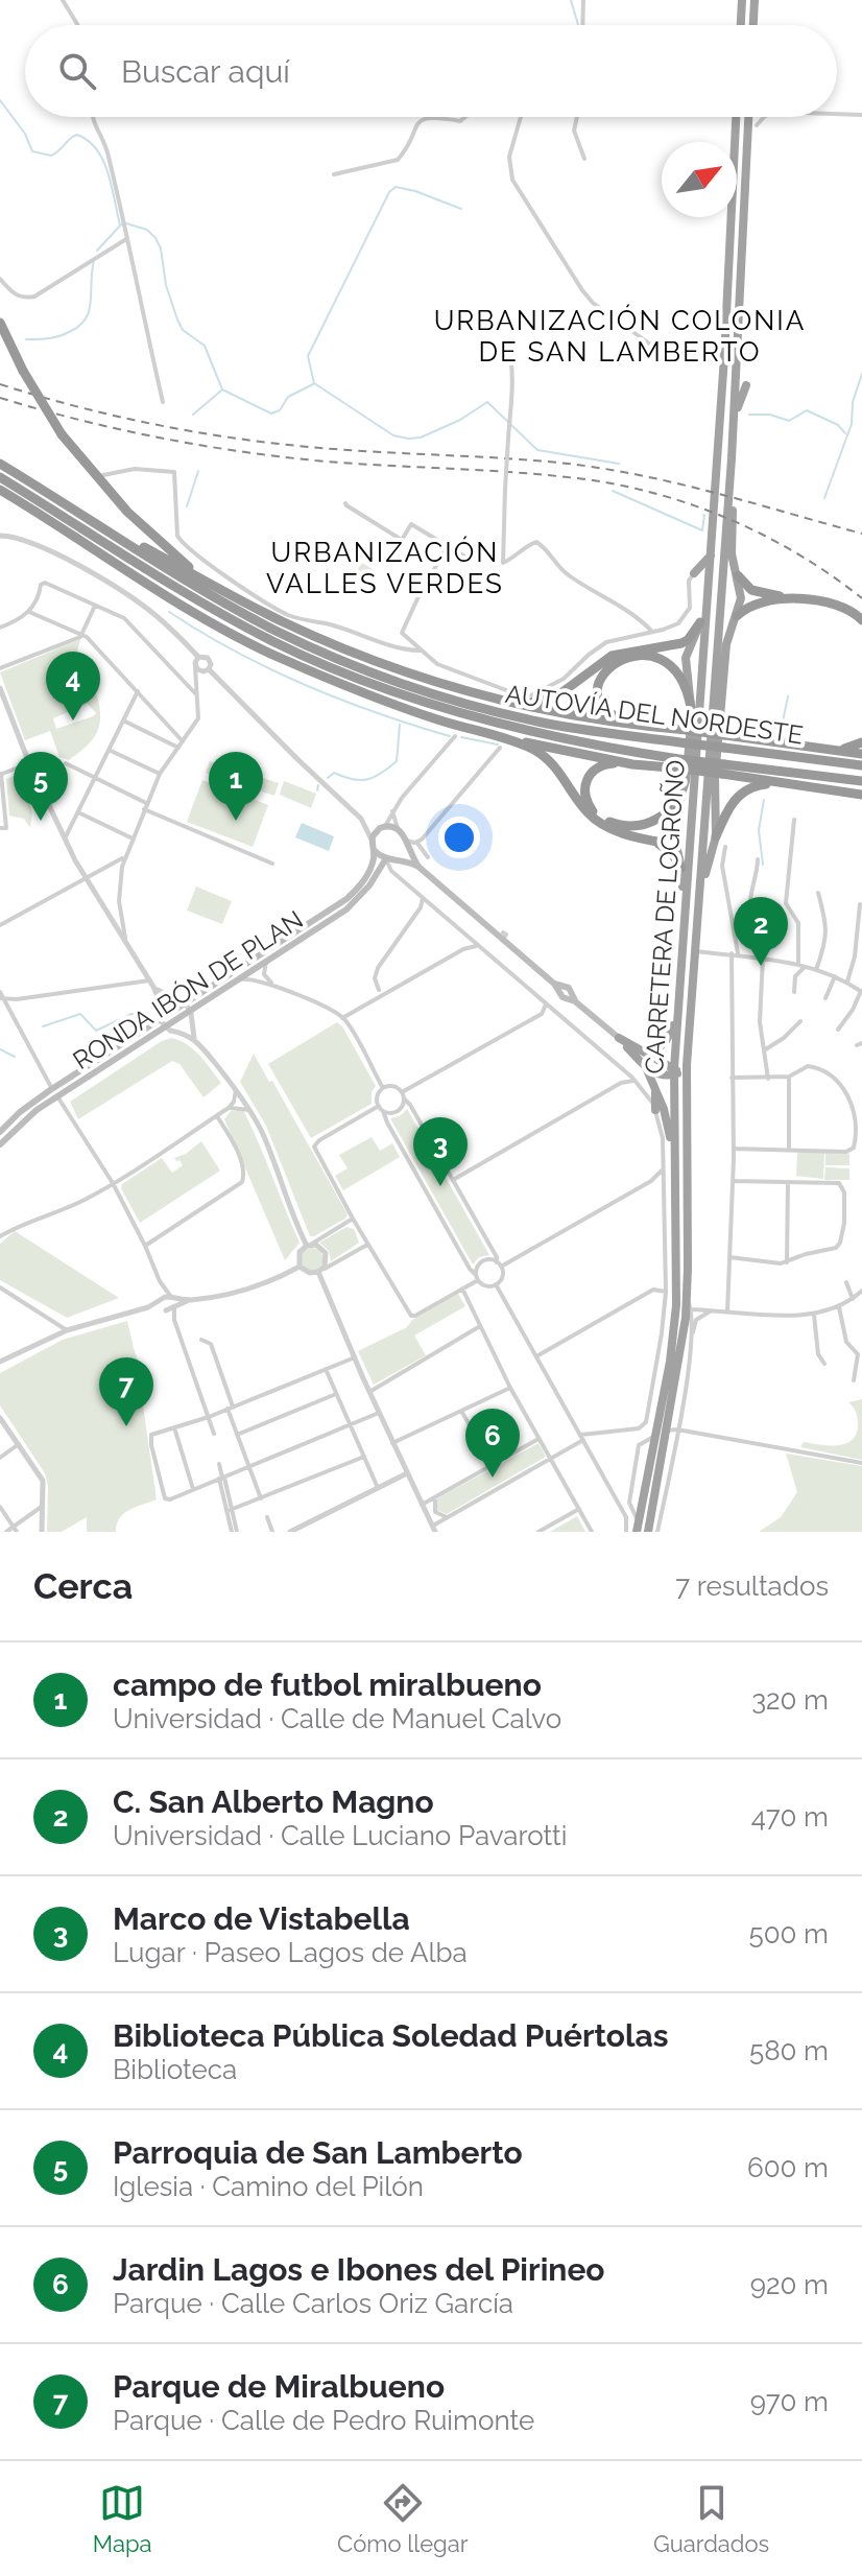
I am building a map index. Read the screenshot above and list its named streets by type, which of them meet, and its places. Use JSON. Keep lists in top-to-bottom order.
{
  "streets": {
    "highway": ["AUTOVÍA DEL NORDESTE", "CARRETERA DE LOGROÑO"],
    "main road": ["RONDA IBÓN DE PLAN"]
  },
  "districts": ["URBANIZACIÓN COLONIA DE SAN LAMBERTO", "URBANIZACIÓN VALLES VERDES"],
  "north": "top right",
  "page": {
    "search": "Buscar aquí",
    "pins": [
      "4",
      "1",
      "5",
      "2",
      "3",
      "7",
      "6"
    ],
    "heading": ["Cerca", "7 resultados"],
    "list": [
      {
        "mark": "1",
        "name": "campo de futbol miralbueno",
        "note": "Universidad · Calle de Manuel Calvo",
        "value": "320 m"
      },
      {
        "mark": "2",
        "name": "C. San Alberto Magno",
        "note": "Universidad · Calle Luciano Pavarotti",
        "value": "470 m"
      },
      {
        "mark": "3",
        "name": "Marco de Vistabella",
        "note": "Lugar · Paseo Lagos de Alba",
        "value": "500 m"
      },
      {
        "mark": "4",
        "name": "Biblioteca Pública Soledad Puértolas",
        "note": "Biblioteca",
        "value": "580 m"
      },
      {
        "mark": "5",
        "name": "Parroquia de San Lamberto",
        "note": "Iglesia · Camino del Pilón",
        "value": "600 m"
      },
      {
        "mark": "6",
        "name": "Jardin Lagos e Ibones del Pirineo",
        "note": "Parque · Calle Carlos Oriz García",
        "value": "920 m"
      },
      {
        "mark": "7",
        "name": "Parque de Miralbueno",
        "note": "Parque · Calle de Pedro Ruimonte",
        "value": "970 m"
      }
    ],
    "nav": ["Mapa", "Cómo llegar", "Guardados"]
  }
}
